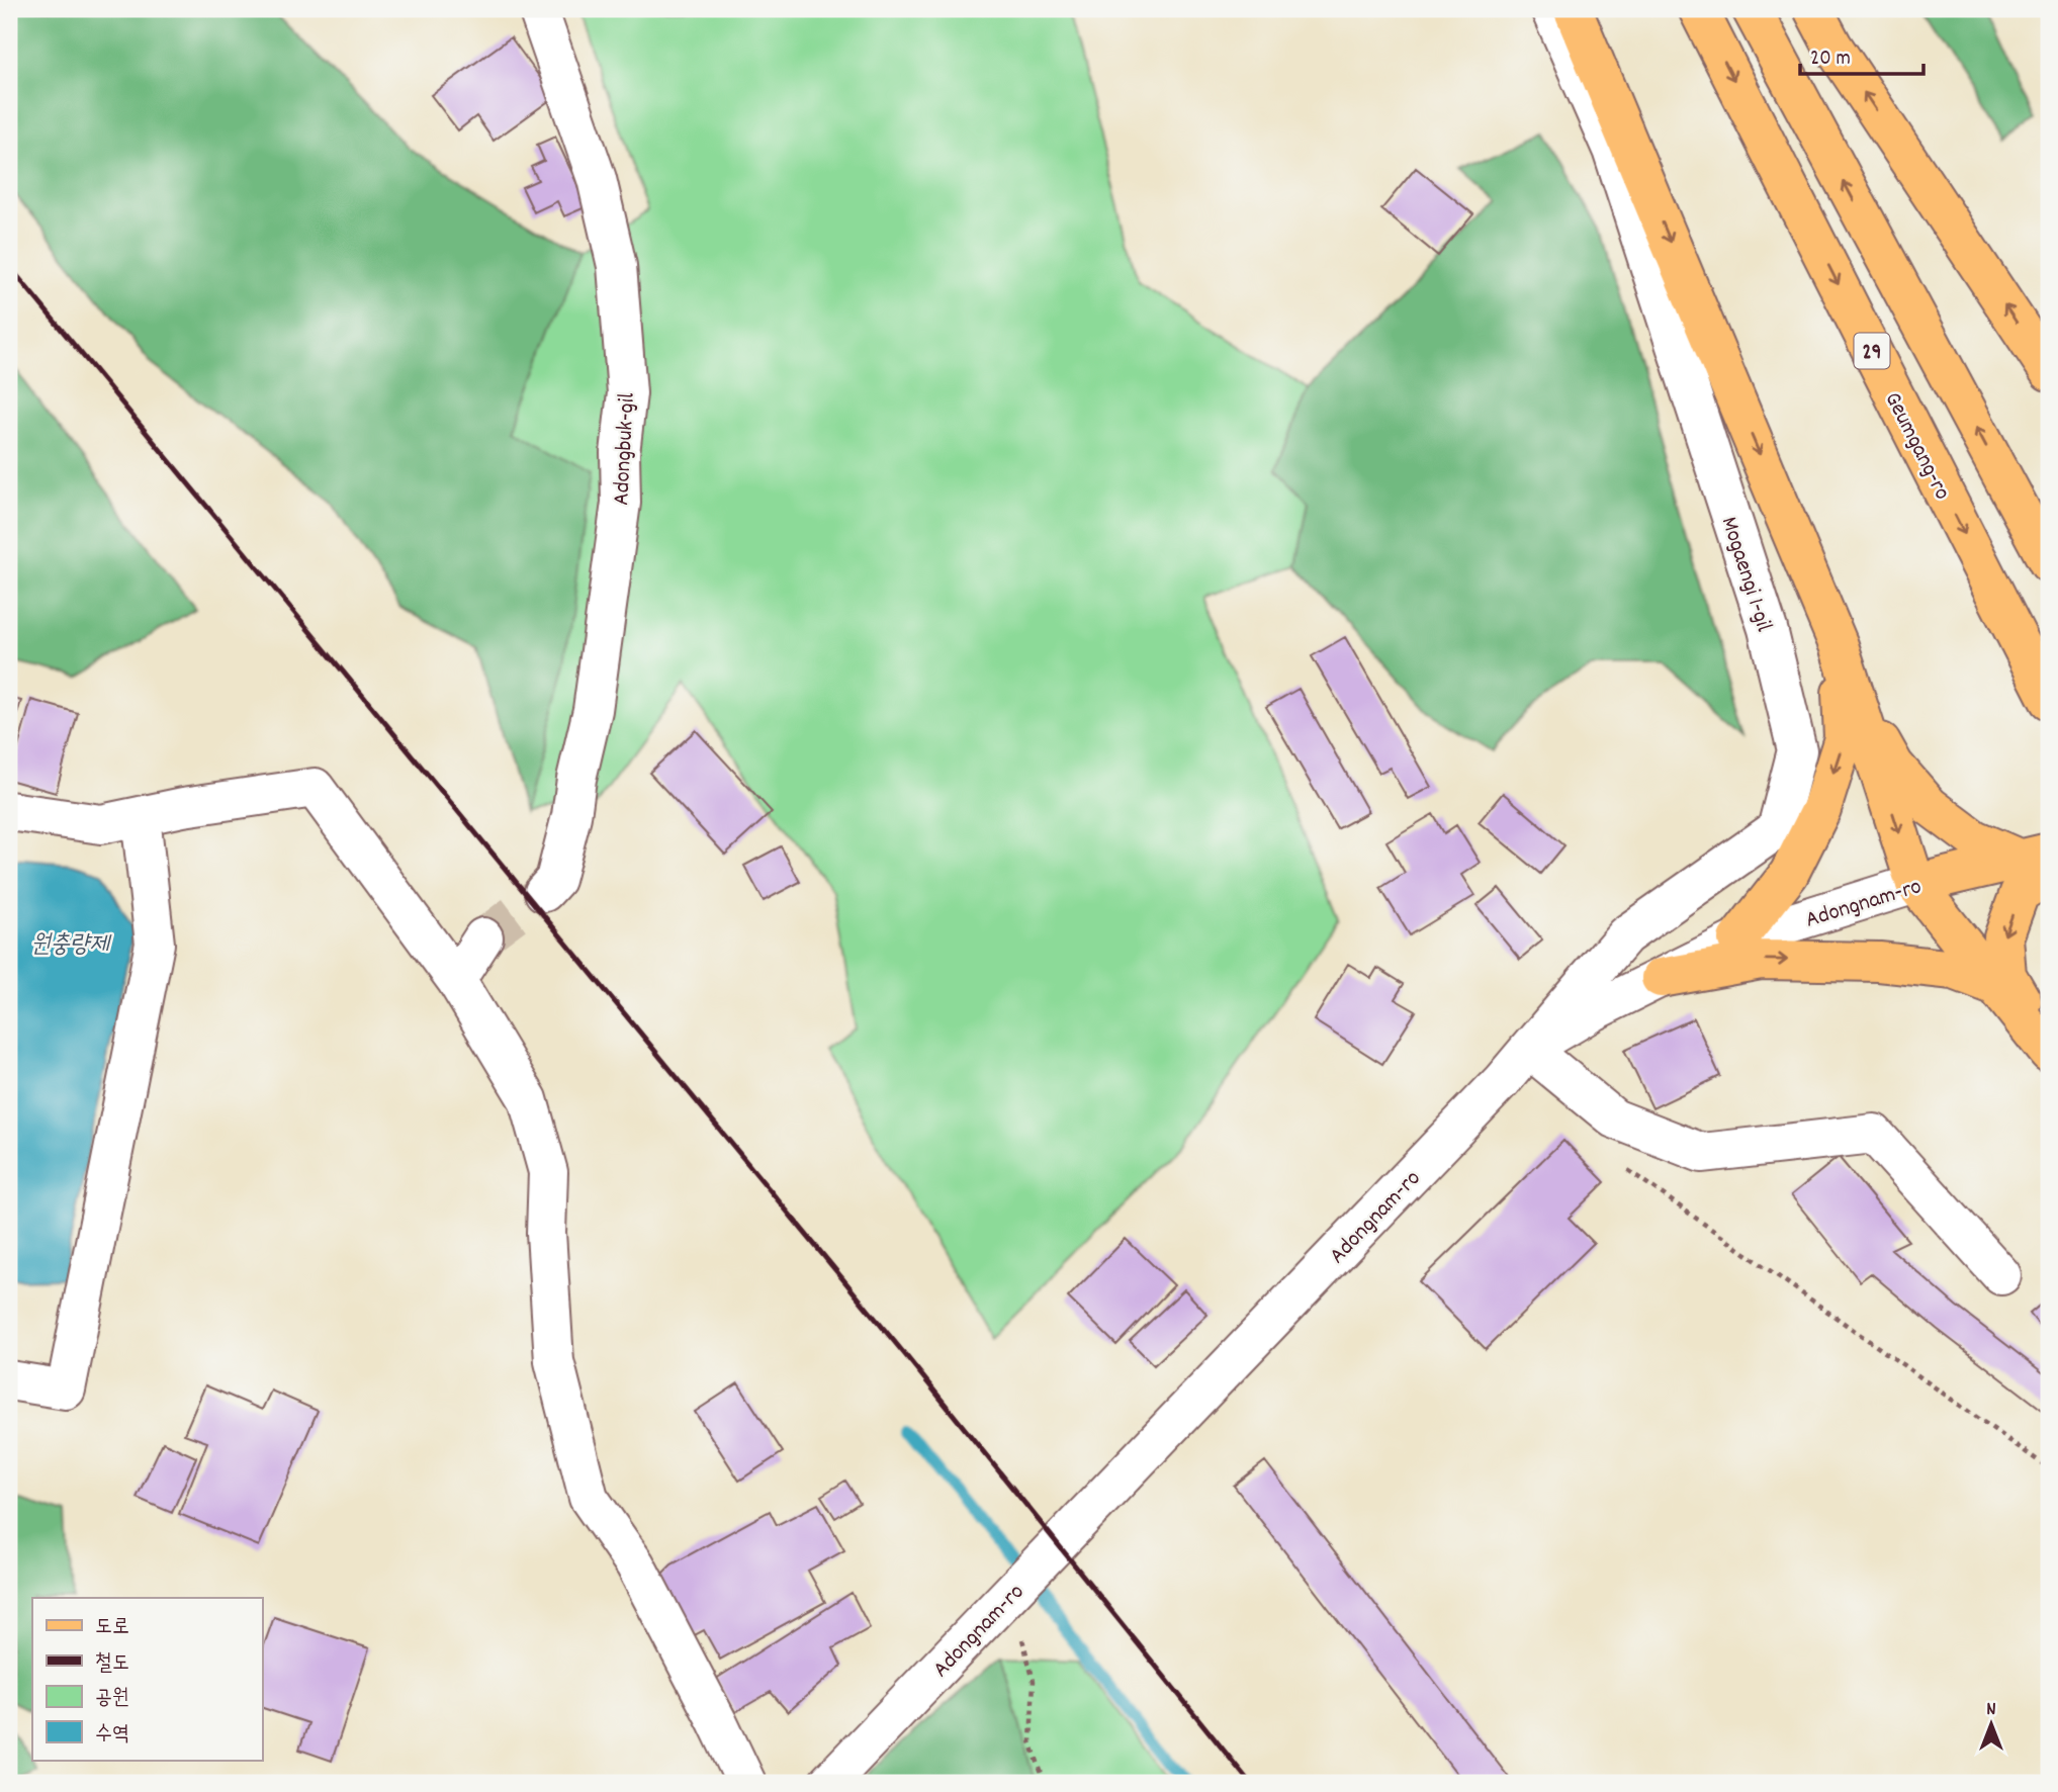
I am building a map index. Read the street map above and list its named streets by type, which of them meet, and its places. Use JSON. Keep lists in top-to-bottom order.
{
  "streets": {
    "main road": ["29", "Geumgang-ro", "Adongnam-ro"],
    "street": ["Adongbuk-gil", "Mogaengi 1-gil"]
  },
  "crossings": [
    ["Mogaengi 1-gil", "Adongnam-ro"]
  ],
  "water": ["원충량제"],
  "legend": [
    "도로",
    "철도",
    "공원",
    "수역"
  ],
  "scale_bar": "20 m",
  "north": "top"
}
